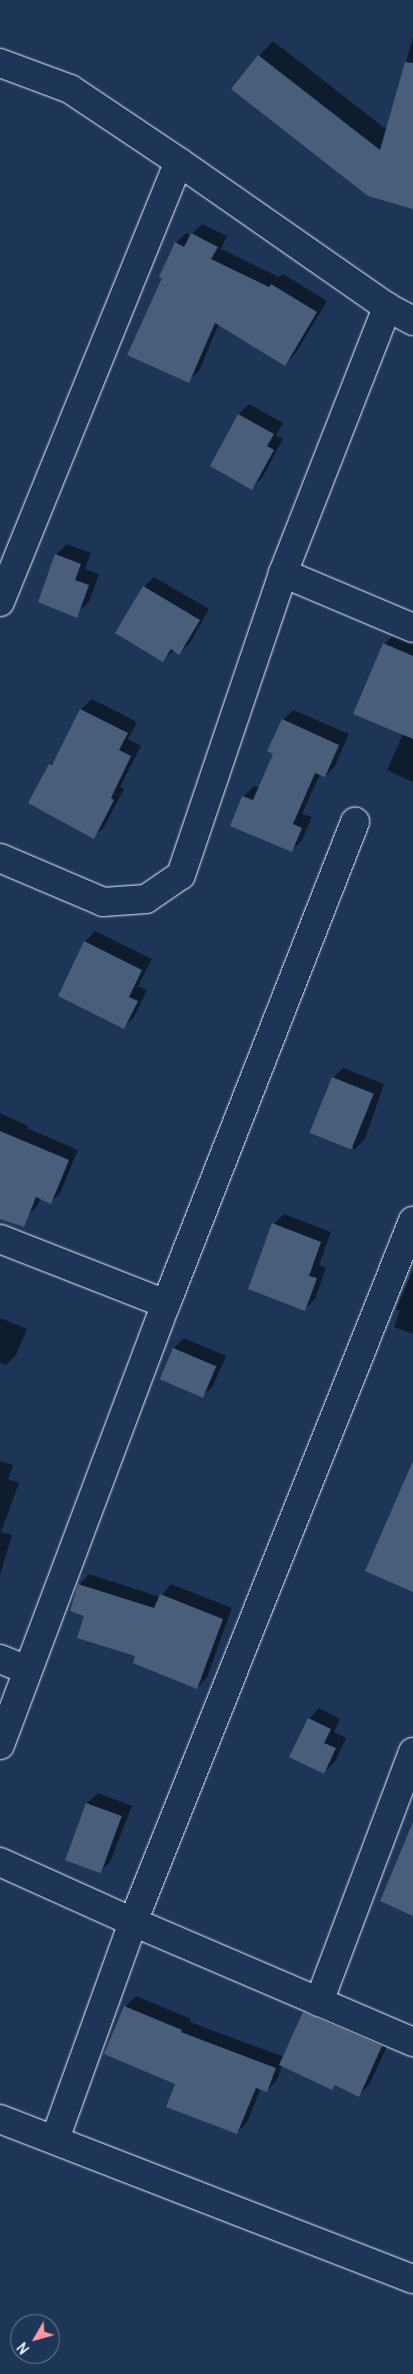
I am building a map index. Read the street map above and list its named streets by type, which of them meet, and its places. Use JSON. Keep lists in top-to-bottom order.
{
  "north": "bottom left"
}
